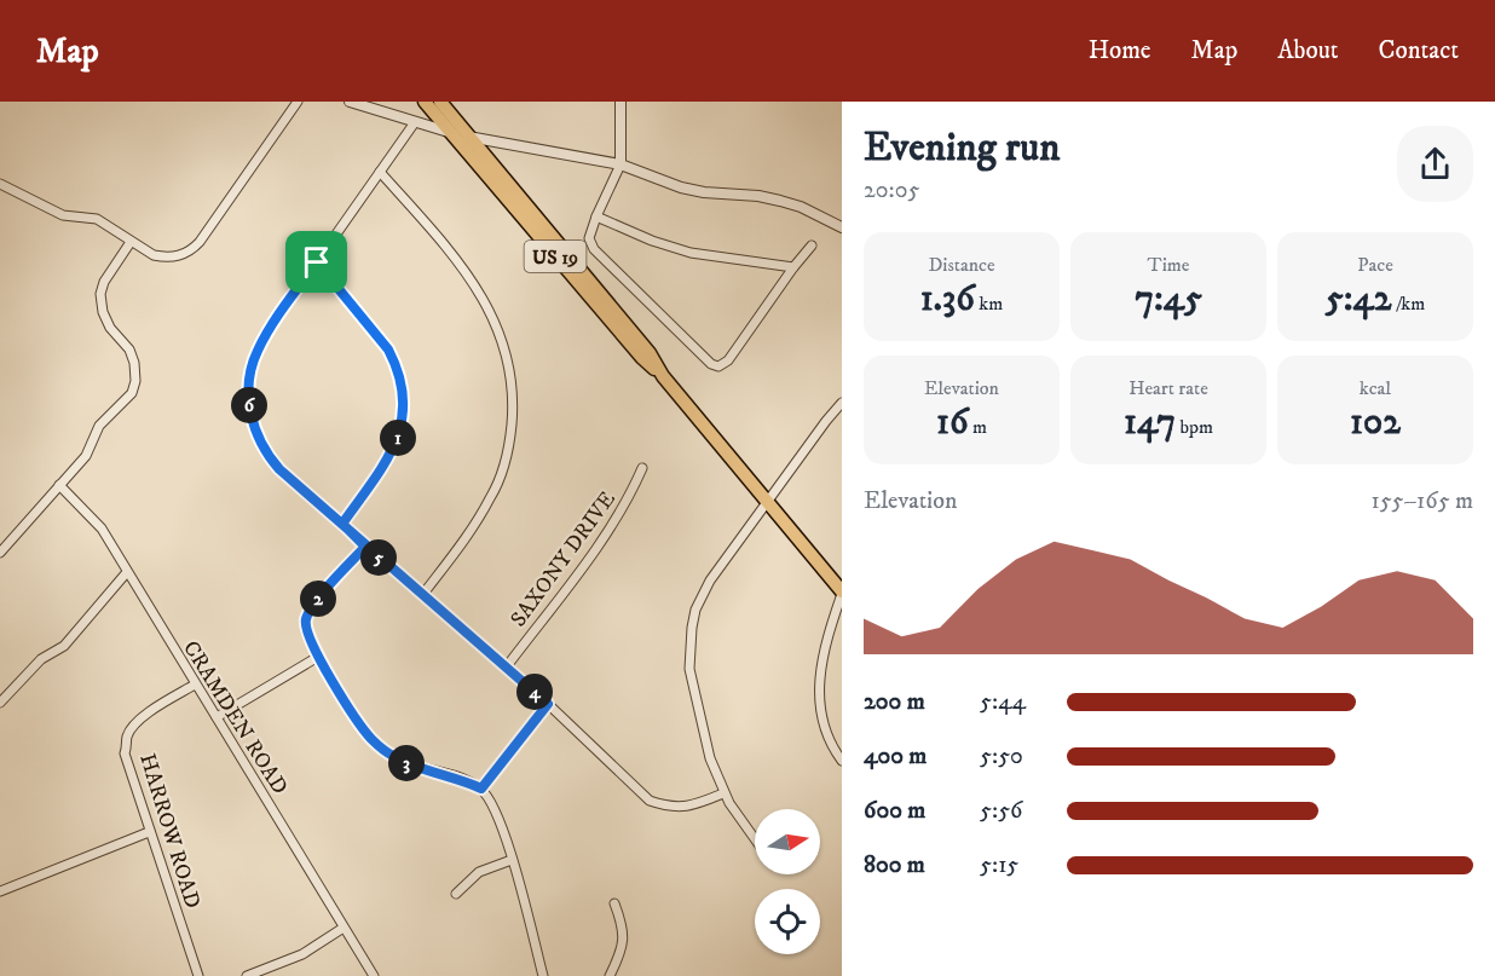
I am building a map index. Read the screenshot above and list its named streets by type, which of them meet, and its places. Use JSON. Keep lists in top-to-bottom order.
{
  "streets": {
    "main road": ["US 19"],
    "street": ["SAXONY DRIVE", "CRAMDEN ROAD", "HARROW ROAD"]
  },
  "crossings": [
    ["CRAMDEN ROAD", "HARROW ROAD"]
  ],
  "north": "right",
  "page": {
    "header": "Map",
    "nav": [
      "Home",
      "Map",
      "About",
      "Contact"
    ],
    "heading": ["Evening run", "20:05"],
    "stats": [
      ["Distance", "1.36 km"],
      ["Time", "7:45"],
      ["Pace", "5:42 /km"],
      ["Elevation", "16 m"],
      ["Heart rate", "147 bpm"],
      ["kcal", "102"]
    ],
    "pins": [
      "6",
      "1",
      "5",
      "2",
      "4",
      "3"
    ],
    "chart": ["Elevation", "155–165 m"],
    "list": [
      {
        "name": "200 m",
        "note": "5:44"
      },
      {
        "name": "400 m",
        "note": "5:50"
      },
      {
        "name": "600 m",
        "note": "5:56"
      },
      {
        "name": "800 m",
        "note": "5:15"
      }
    ]
  }
}
